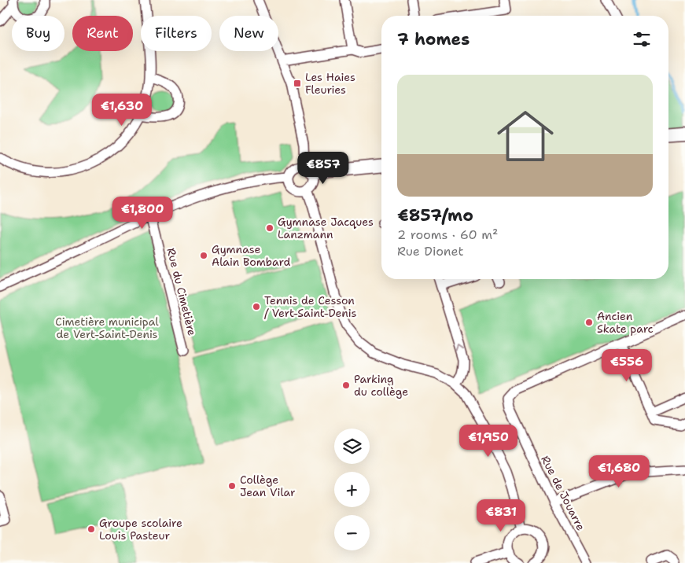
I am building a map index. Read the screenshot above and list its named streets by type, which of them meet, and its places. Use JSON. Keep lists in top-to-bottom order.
{
  "streets": {
    "street": ["Rue du Cimetière", "Rue de Jouarre"]
  },
  "parks": ["Cimetière municipal de Vert-Saint-Denis"],
  "places": {
    "transit": ["Les Haies Fleuries"],
    "other": [
      "Gymnase Jacques Lanzmann",
      "Gymnase Alain Bombard",
      "Tennis de Cesson / Vert-Saint-Denis",
      "Ancien Skate parc",
      "Parking du collège",
      "Collège Jean Vilar",
      "Groupe scolaire Louis Pasteur"
    ]
  },
  "page": {
    "chip": [
      "Buy",
      "Rent",
      "Filters",
      "New"
    ],
    "heading": "7 homes",
    "list": [
      {
        "name": "€857/mo",
        "note": "2 rooms · 60 m² · Rue Dionet"
      }
    ],
    "price": [
      "€1,630",
      "€857",
      "€1,800",
      "€556",
      "€1,950",
      "€1,680",
      "€831"
    ],
    "map_buttons": ["+", "−"]
  }
}
